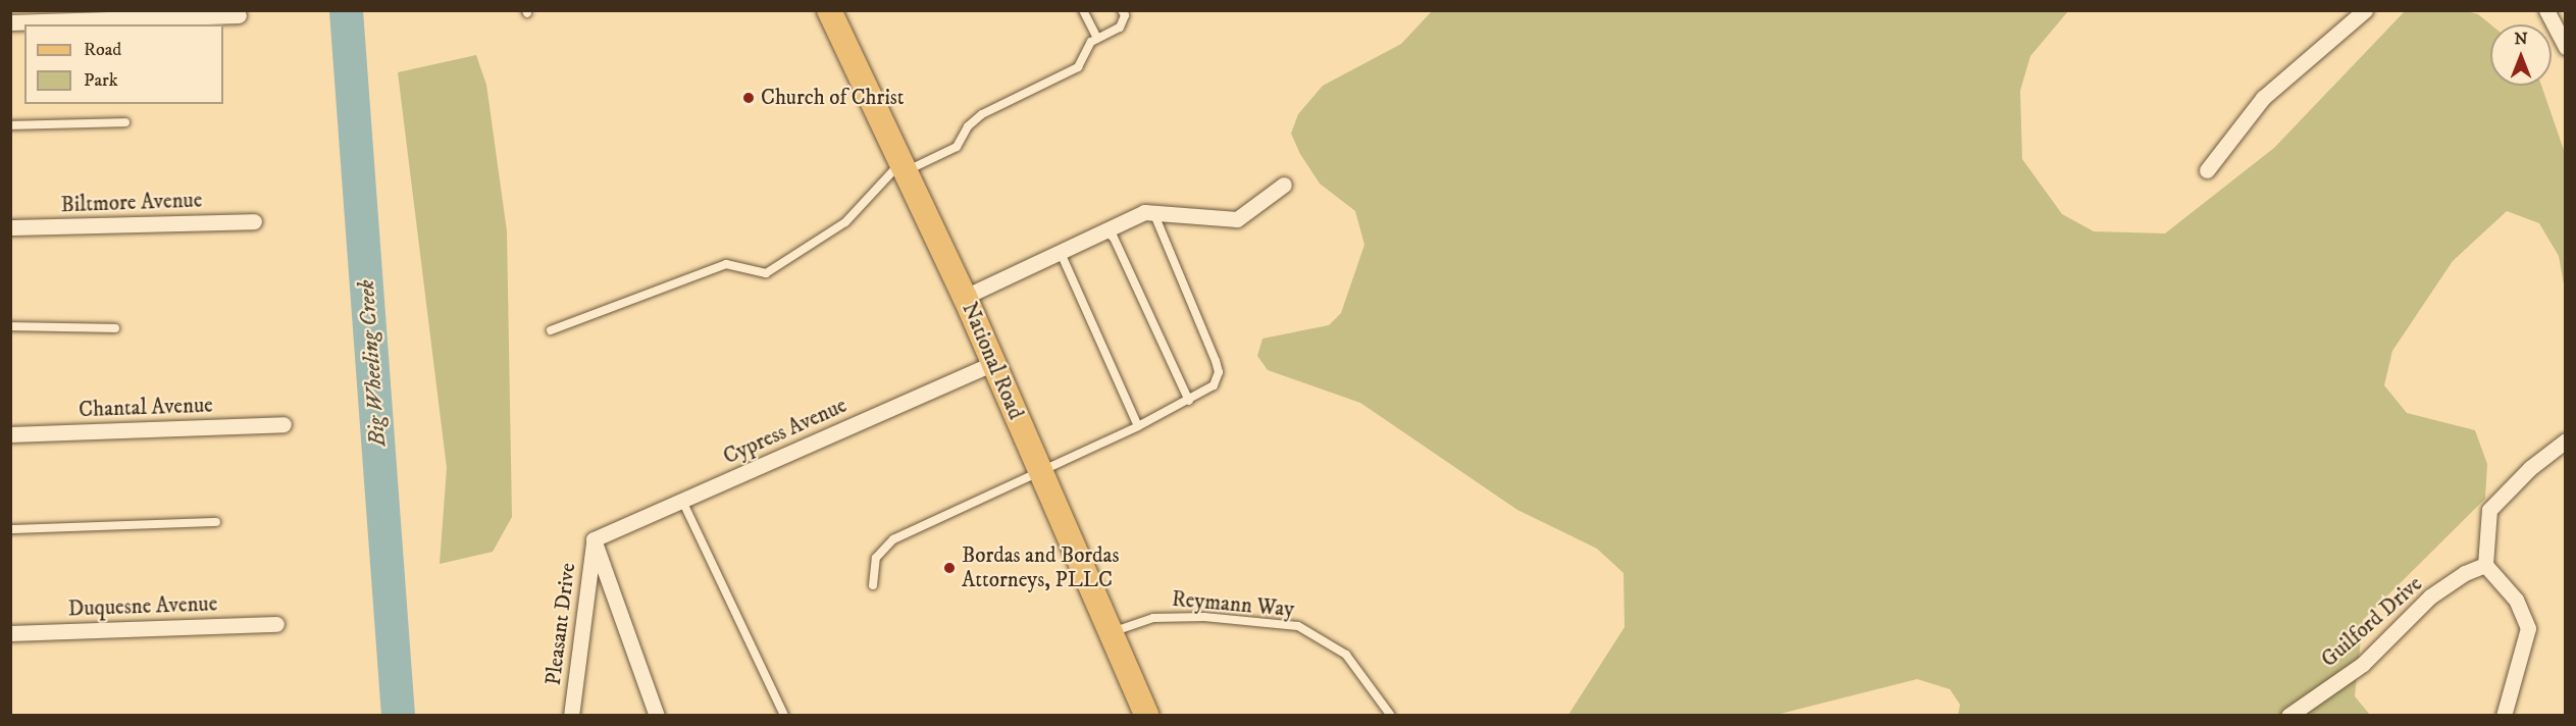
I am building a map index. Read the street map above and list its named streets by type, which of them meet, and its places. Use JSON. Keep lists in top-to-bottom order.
{
  "streets": {
    "main road": ["National Road"],
    "street": [
      "Biltmore Avenue",
      "Chantal Avenue",
      "Cypress Avenue",
      "Duquesne Avenue",
      "Guilford Drive",
      "Pleasant Drive"
    ],
    "lane": ["Reymann Way"]
  },
  "crossings": [
    ["National Road", "Cypress Avenue"],
    ["National Road", "Reymann Way"],
    ["Cypress Avenue", "Pleasant Drive"]
  ],
  "water": ["Big Wheeling Creek"],
  "places": ["Church of Christ", "Bordas and Bordas Attorneys, PLLC"],
  "legend": ["Road", "Park"],
  "north": "top"
}
